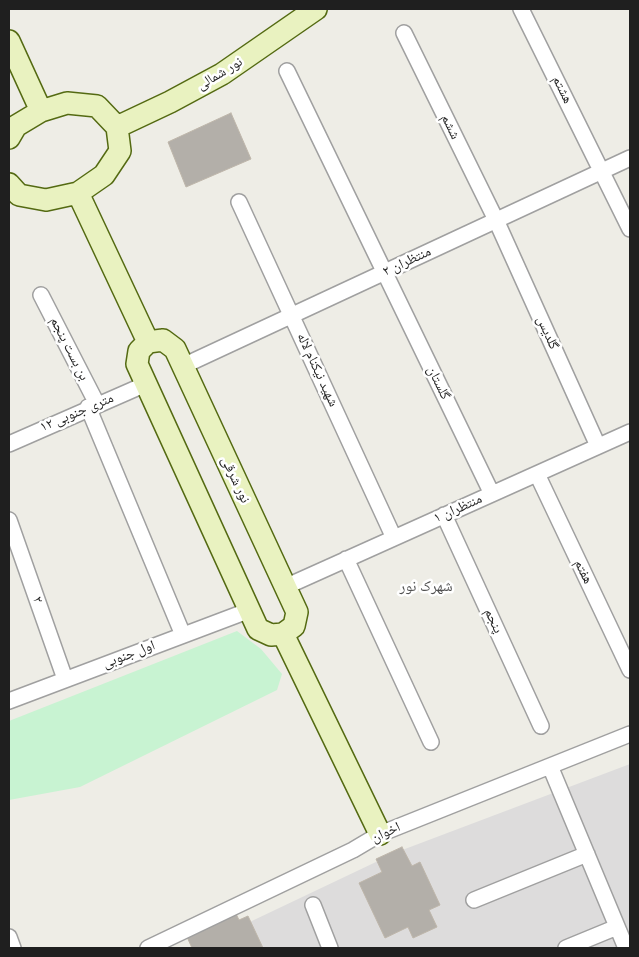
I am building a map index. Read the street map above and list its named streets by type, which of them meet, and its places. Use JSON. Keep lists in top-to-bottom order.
{
  "streets": {
    "street": [
      "نور شمالی",
      "هشتم",
      "ششم",
      "منتظران ۲",
      "گلدیس",
      "بن بست پنجم",
      "شهید نیکنام لاله",
      "گلستان",
      "۱۲ متری جنوبی",
      "نور شرقی",
      "منتظران ۱",
      "هفتم",
      "۲",
      "پنجم",
      "اول جنوبی",
      "اخوان"
    ]
  },
  "crossings": [
    ["هشتم", "منتظران ۲"],
    ["ششم", "منتظران ۲"],
    ["ششم", "گلدیس"],
    ["منتظران ۲", "گلدیس"],
    ["منتظران ۲", "شهید نیکنام لاله"],
    ["منتظران ۲", "گلستان"],
    ["منتظران ۲", "نور شرقی"],
    ["گلدیس", "منتظران ۱"],
    ["بن بست پنجم", "۱۲ متری جنوبی"],
    ["بن بست پنجم", "اول جنوبی"],
    ["شهید نیکنام لاله", "منتظران ۱"],
    ["گلستان", "منتظران ۱"],
    ["نور شرقی", "منتظران ۱"],
    ["منتظران ۱", "هفتم"],
    ["منتظران ۱", "پنجم"],
    ["۲", "اول جنوبی"]
  ],
  "districts": ["شهرک نور"]
}
